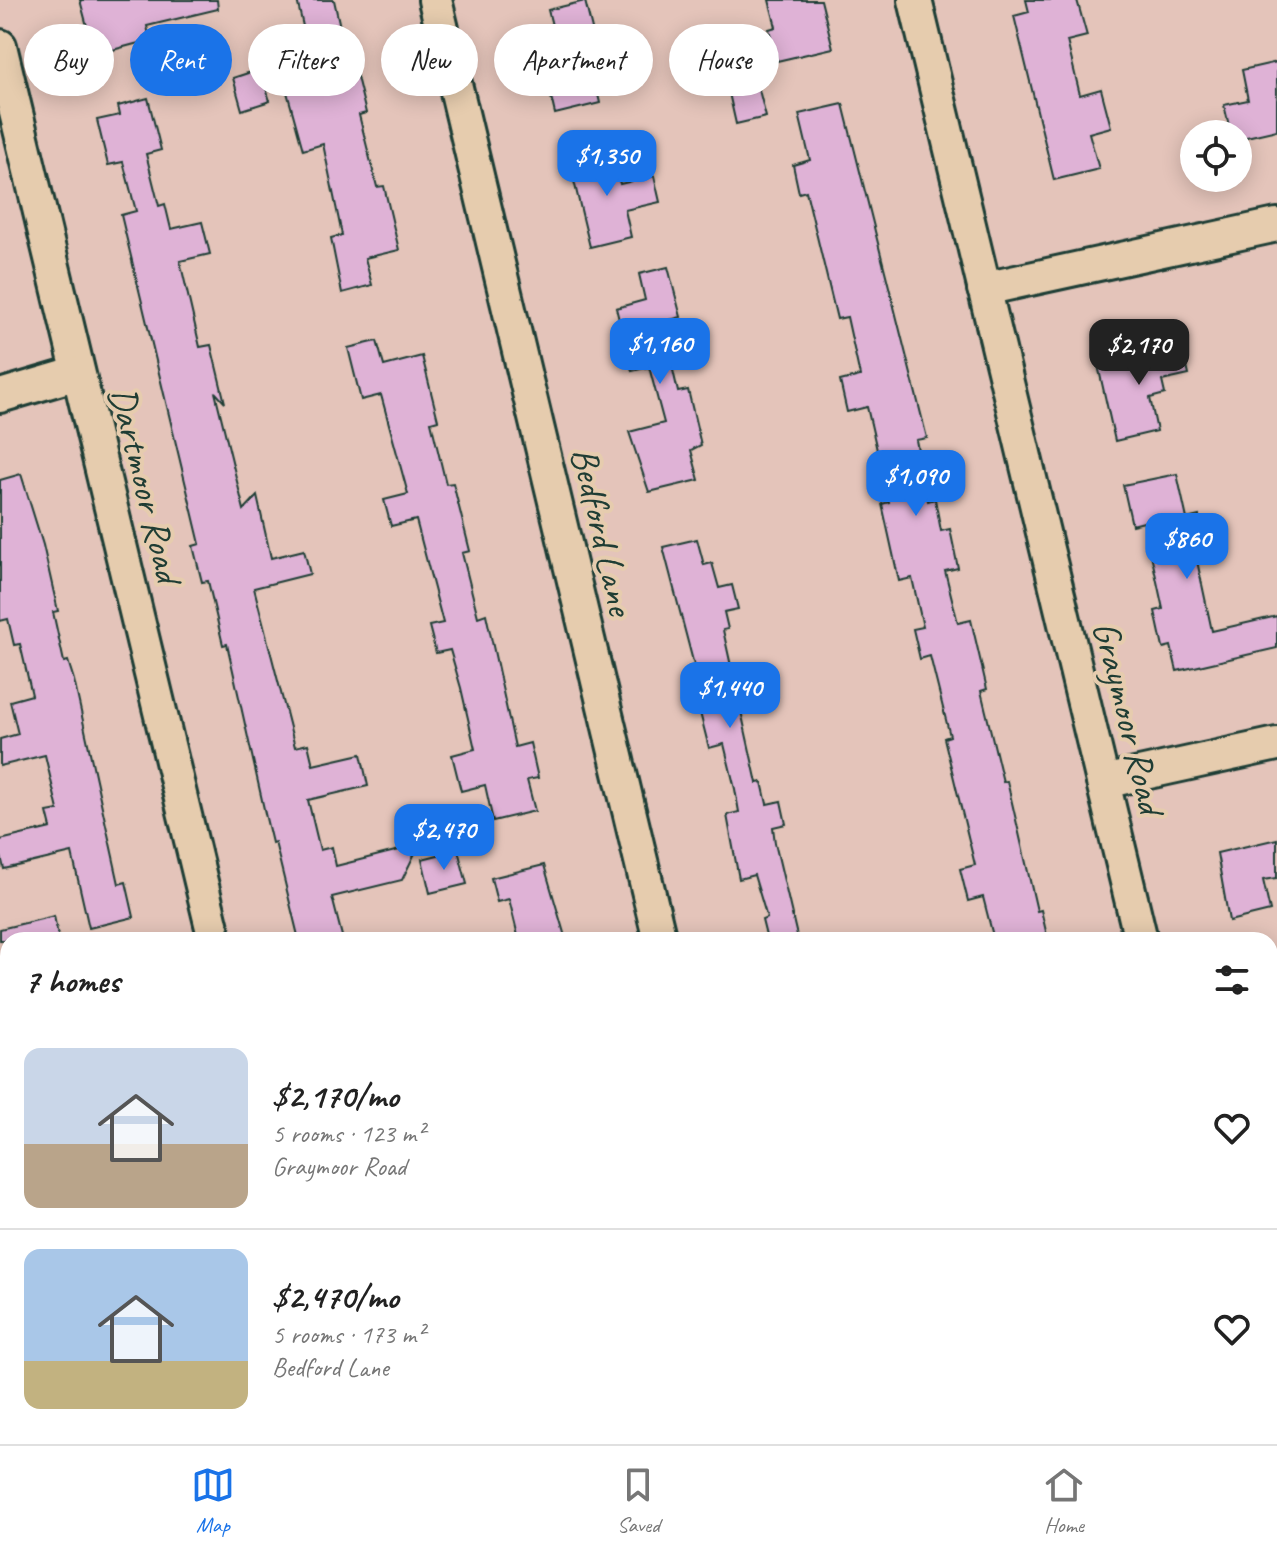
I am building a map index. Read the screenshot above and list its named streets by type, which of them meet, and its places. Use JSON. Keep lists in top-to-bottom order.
{
  "streets": {
    "street": ["Dartmoor Road", "Bedford Lane", "Graymoor Road"]
  },
  "page": {
    "chip": [
      "Buy",
      "Rent",
      "Filters",
      "New",
      "Apartment",
      "House"
    ],
    "price": [
      "$1,350",
      "$1,160",
      "$2,170",
      "$1,090",
      "$860",
      "$1,440",
      "$2,470"
    ],
    "heading": "7 homes",
    "list": [
      {
        "name": "$2,170/mo",
        "note": "5 rooms · 123 m² · Graymoor Road"
      },
      {
        "name": "$2,470/mo",
        "note": "5 rooms · 173 m² · Bedford Lane"
      }
    ],
    "tabs": ["Map", "Saved", "Home"]
  }
}
